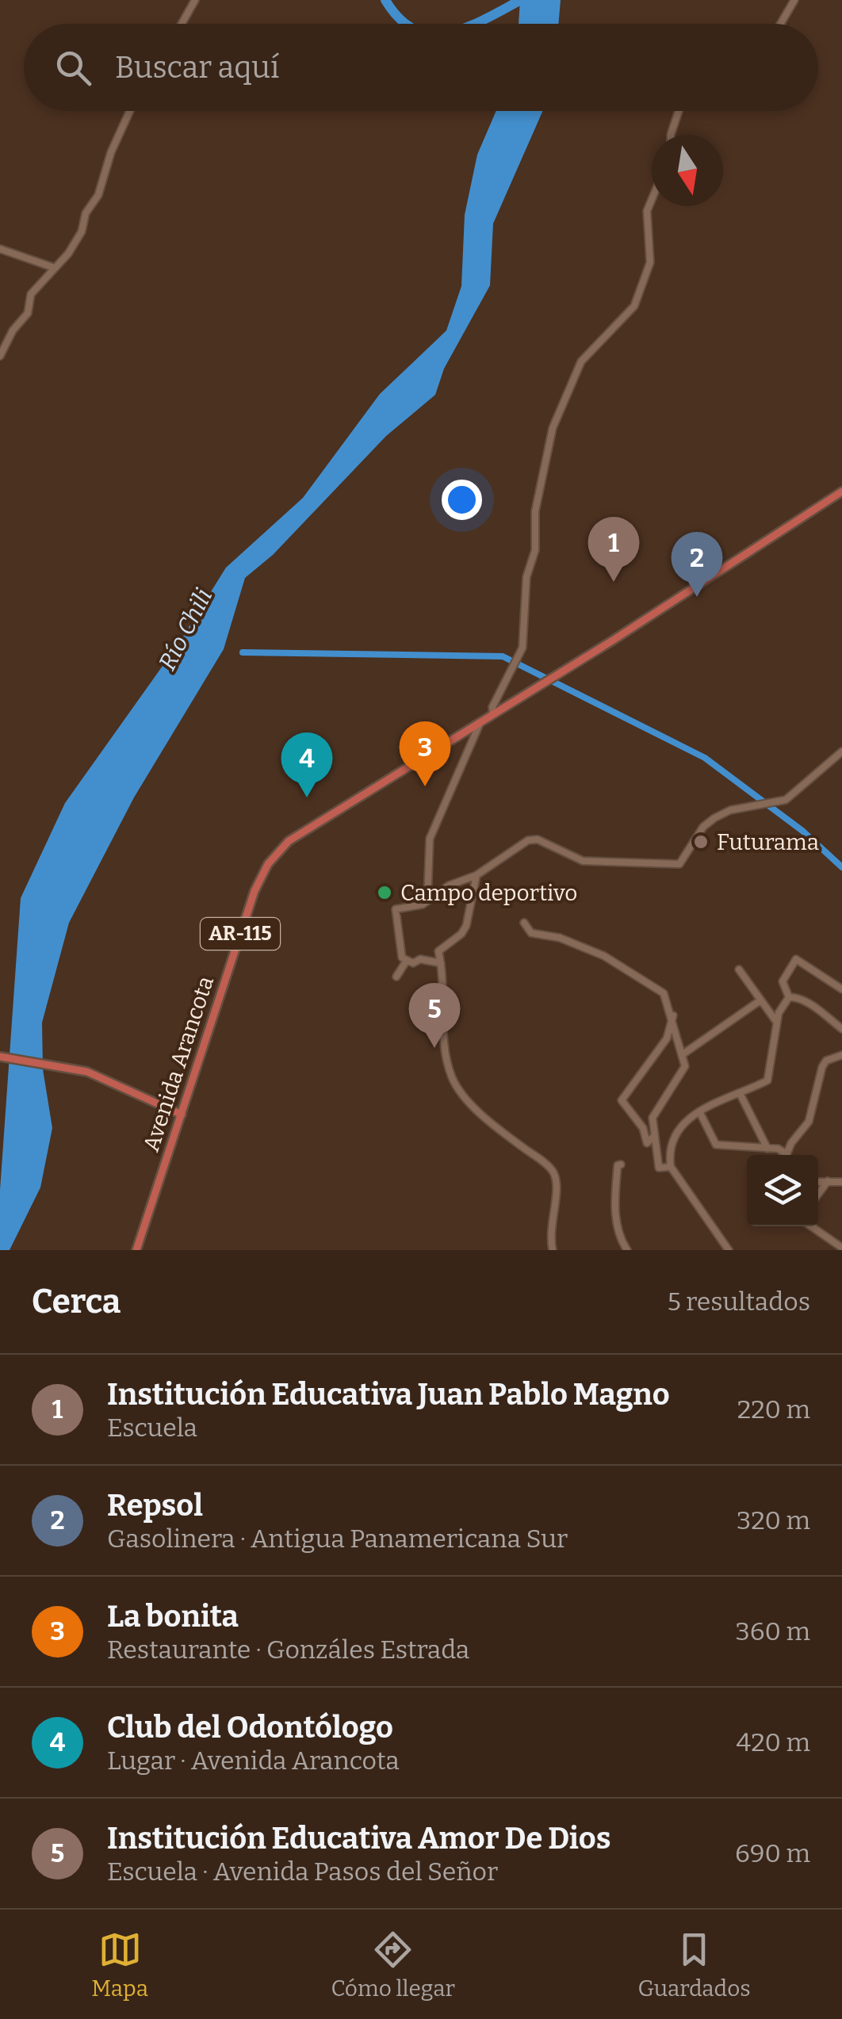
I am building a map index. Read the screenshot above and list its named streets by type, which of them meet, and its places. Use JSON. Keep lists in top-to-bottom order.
{
  "streets": {
    "main road": ["AR-115", "Avenida Arancota"]
  },
  "crossings": [
    ["AR-115", "Avenida Arancota"]
  ],
  "water": ["Río Chili"],
  "places": ["Futurama", "Campo deportivo"],
  "north": "bottom",
  "page": {
    "search": "Buscar aquí",
    "pins": [
      "1",
      "2",
      "3",
      "4",
      "5"
    ],
    "heading": ["Cerca", "5 resultados"],
    "list": [
      {
        "mark": "1",
        "name": "Institución Educativa Juan Pablo Magno",
        "note": "Escuela",
        "value": "220 m"
      },
      {
        "mark": "2",
        "name": "Repsol",
        "note": "Gasolinera · Antigua Panamericana Sur",
        "value": "320 m"
      },
      {
        "mark": "3",
        "name": "La bonita",
        "note": "Restaurante · Gonzáles Estrada",
        "value": "360 m"
      },
      {
        "mark": "4",
        "name": "Club del Odontólogo",
        "note": "Lugar · Avenida Arancota",
        "value": "420 m"
      },
      {
        "mark": "5",
        "name": "Institución Educativa Amor De Dios",
        "note": "Escuela · Avenida Pasos del Señor",
        "value": "690 m"
      }
    ],
    "nav": ["Mapa", "Cómo llegar", "Guardados"]
  }
}
